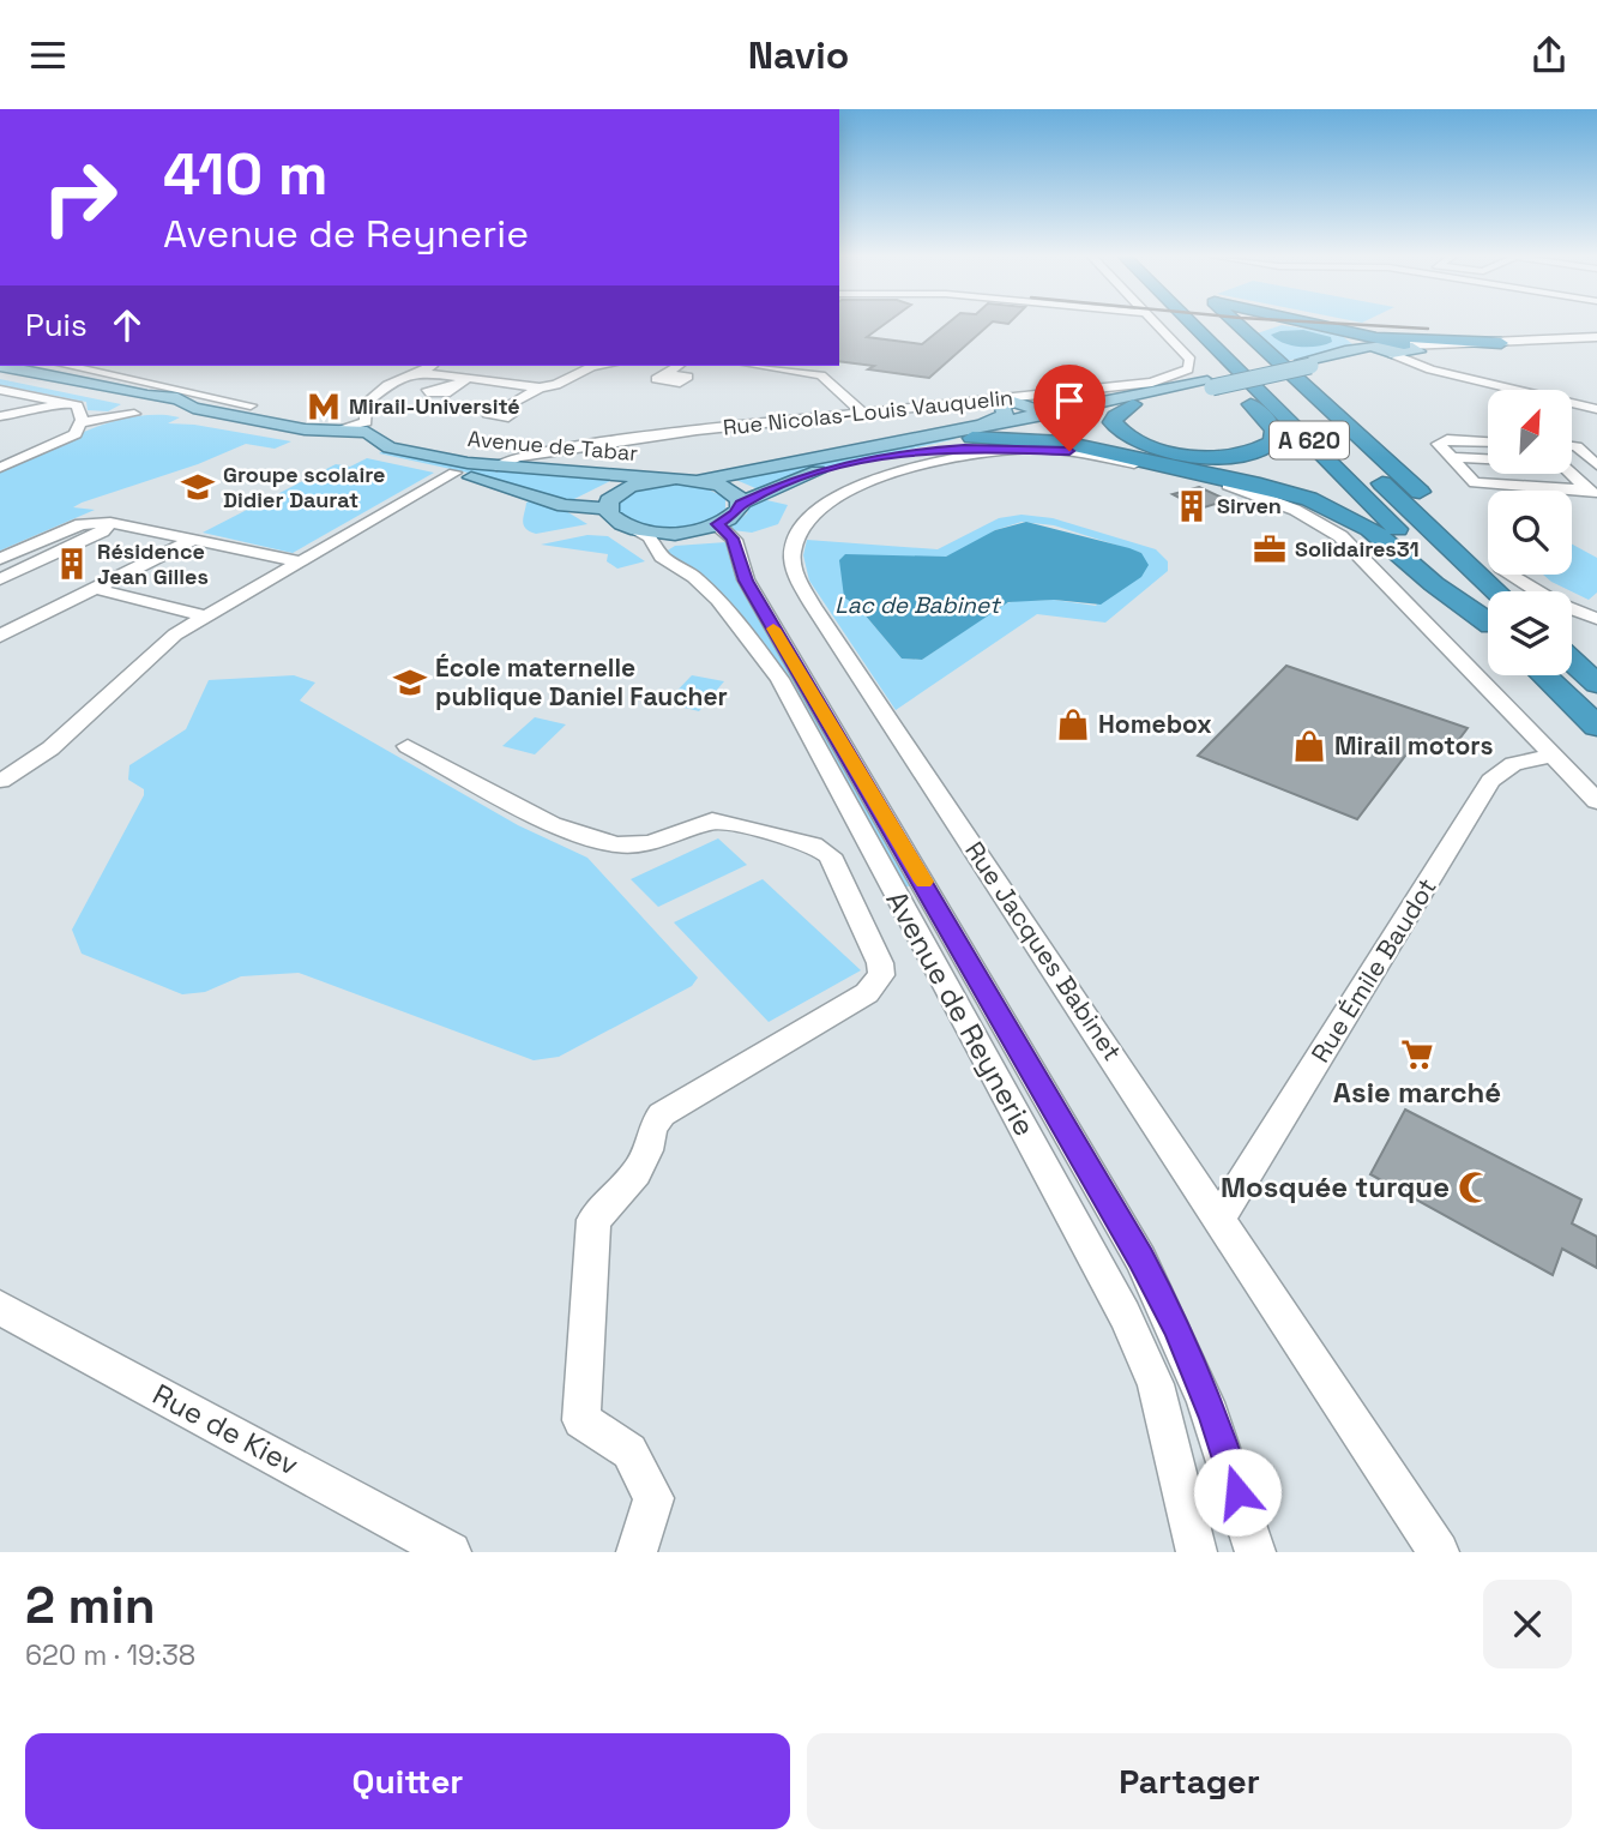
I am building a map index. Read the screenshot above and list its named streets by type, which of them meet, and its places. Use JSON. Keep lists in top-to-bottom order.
{
  "streets": {
    "highway": ["A 620"],
    "main road": ["Avenue de Tabar"],
    "street": [
      "Rue Nicolas-Louis Vauquelin",
      "Rue Jacques Babinet",
      "Rue Émile Baudot",
      "Avenue de Reynerie",
      "Rue de Kiev"
    ]
  },
  "crossings": [
    ["Rue Nicolas-Louis Vauquelin", "Avenue de Tabar"],
    ["Rue Jacques Babinet", "Rue Émile Baudot"]
  ],
  "water": ["Lac de Babinet"],
  "places": {
    "metro station": ["Mirail-Université"],
    "school or university": ["Groupe scolaire Didier Daurat", "École maternelle publique Daniel Faucher"],
    "building": ["Sirven", "Résidence Jean Gilles"],
    "office": ["Solidaires31"],
    "shop": ["Homebox", "Mirail motors"],
    "supermarket": ["Asie marché"],
    "mosque": ["Mosquée turque"]
  },
  "north": "top right",
  "page": {
    "header": "Navio",
    "turn": ["410 m", "Avenue de Reynerie"],
    "then": "Puis",
    "heading": ["2 min", "620 m · 19:38"],
    "buttons": ["Quitter", "Partager"]
  }
}
